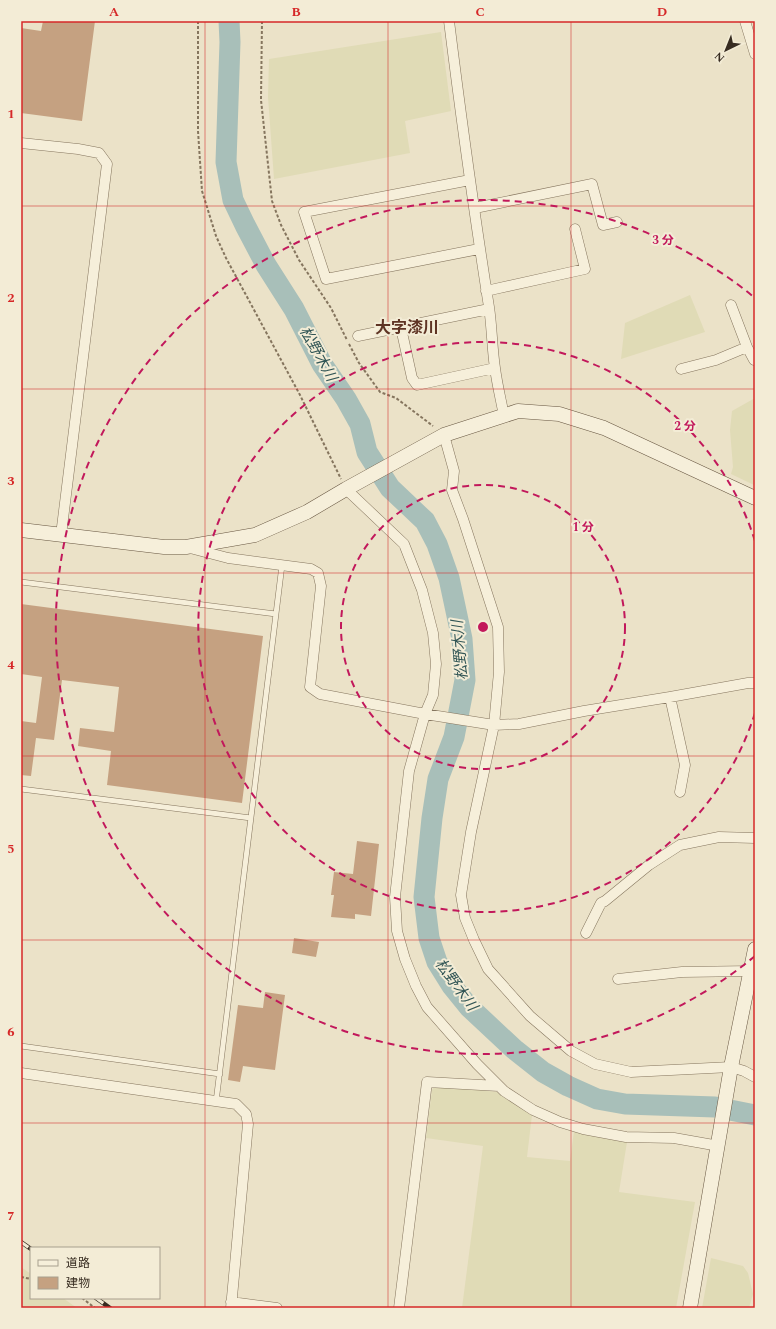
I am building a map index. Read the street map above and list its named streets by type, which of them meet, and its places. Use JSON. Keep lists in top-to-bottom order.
{
  "districts": ["大字漆川"],
  "water": ["松野木川"],
  "legend": ["道路", "建物"],
  "north": "bottom left",
  "grid": {
    "columns": [
      "A",
      "B",
      "C",
      "D"
    ],
    "rows": [
      "1",
      "2",
      "3",
      "4",
      "5",
      "6",
      "7"
    ]
  },
  "rings": ["3 分", "2 分", "1 分"]
}
